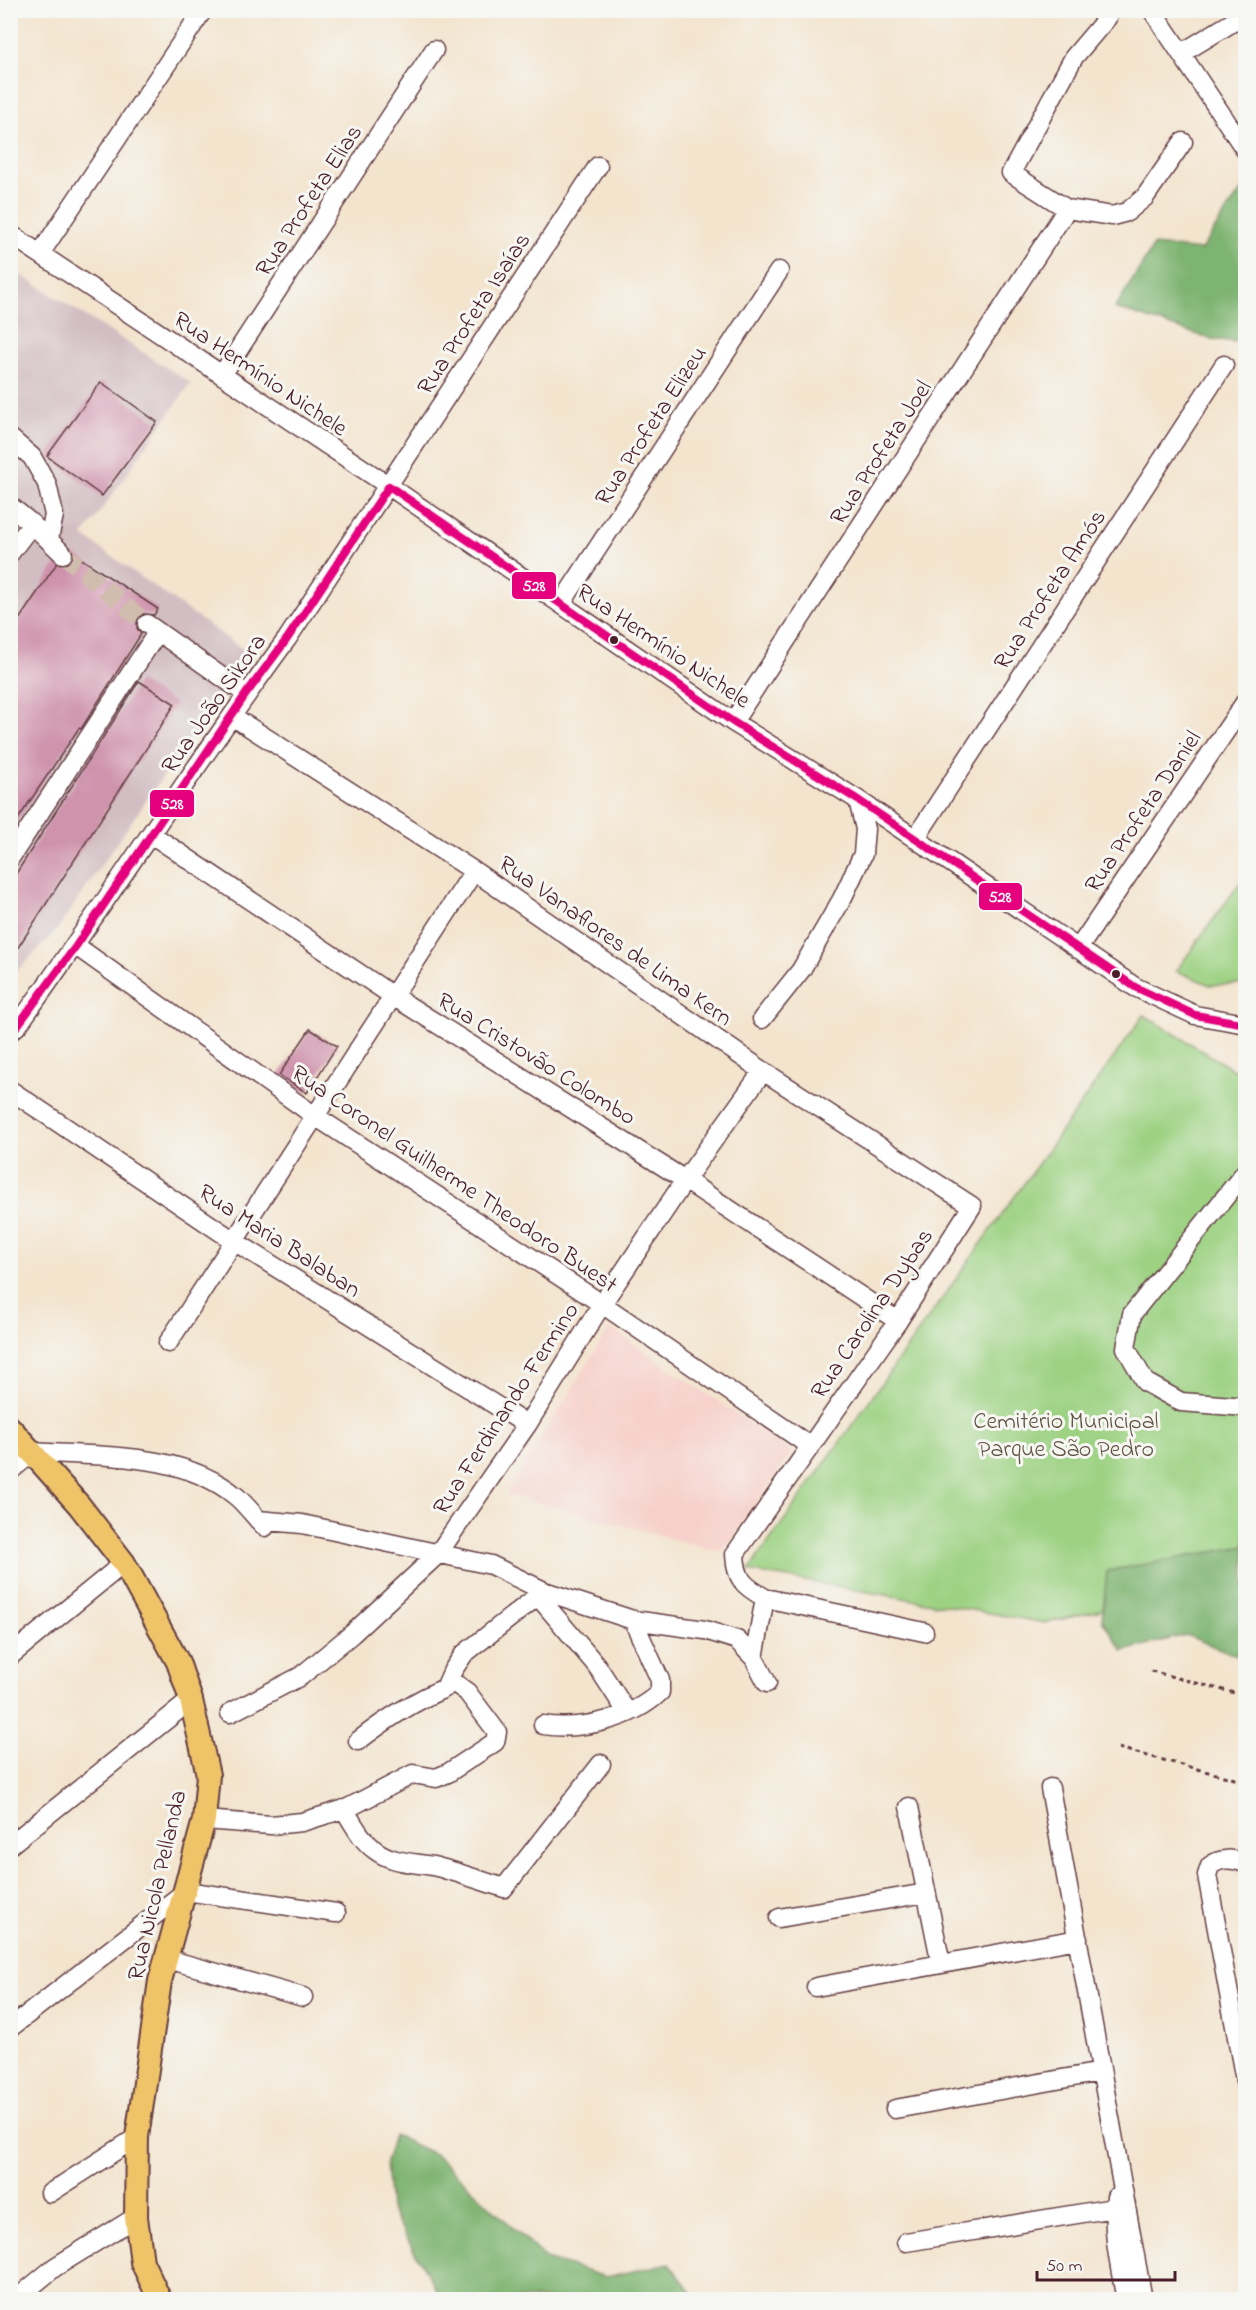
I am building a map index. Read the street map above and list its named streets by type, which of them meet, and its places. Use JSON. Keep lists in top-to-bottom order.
{
  "streets": {
    "main road": ["Rua Nicola Pellanda"],
    "street": [
      "Rua Profeta Elias",
      "Rua Profeta Isaías",
      "Rua Hermínio Nichele",
      "Rua Profeta Elizeu",
      "Rua Profeta Joel",
      "Rua Profeta Amós",
      "Rua João Sikora",
      "Rua Profeta Daniel",
      "Rua Vanaflores de Lima Kern",
      "Rua Cristovão Colombo",
      "Rua Coronel Guilherme Theodoro Buest",
      "Rua Maria Balaban",
      "Rua Carolina Dybas",
      "Rua Ferdinando Fermino"
    ]
  },
  "crossings": [
    ["Rua Profeta Elias", "Rua Hermínio Nichele"],
    ["Rua Profeta Isaías", "Rua Hermínio Nichele"],
    ["Rua Profeta Isaías", "Rua João Sikora"],
    ["Rua Hermínio Nichele", "Rua Profeta Elizeu"],
    ["Rua Hermínio Nichele", "Rua Profeta Joel"],
    ["Rua Hermínio Nichele", "Rua Profeta Amós"],
    ["Rua Hermínio Nichele", "Rua João Sikora"],
    ["Rua Hermínio Nichele", "Rua Profeta Daniel"],
    ["Rua João Sikora", "Rua Vanaflores de Lima Kern"],
    ["Rua João Sikora", "Rua Cristovão Colombo"],
    ["Rua João Sikora", "Rua Coronel Guilherme Theodoro Buest"],
    ["Rua Vanaflores de Lima Kern", "Rua Carolina Dybas"],
    ["Rua Vanaflores de Lima Kern", "Rua Ferdinando Fermino"],
    ["Rua Cristovão Colombo", "Rua Carolina Dybas"],
    ["Rua Cristovão Colombo", "Rua Ferdinando Fermino"],
    ["Rua Coronel Guilherme Theodoro Buest", "Rua Carolina Dybas"],
    ["Rua Coronel Guilherme Theodoro Buest", "Rua Ferdinando Fermino"],
    ["Rua Maria Balaban", "Rua Ferdinando Fermino"]
  ],
  "parks": ["Cemitério Municipal Parque São Pedro"],
  "lines": ["transit line 528"],
  "scale_bar": "50 m"
}
